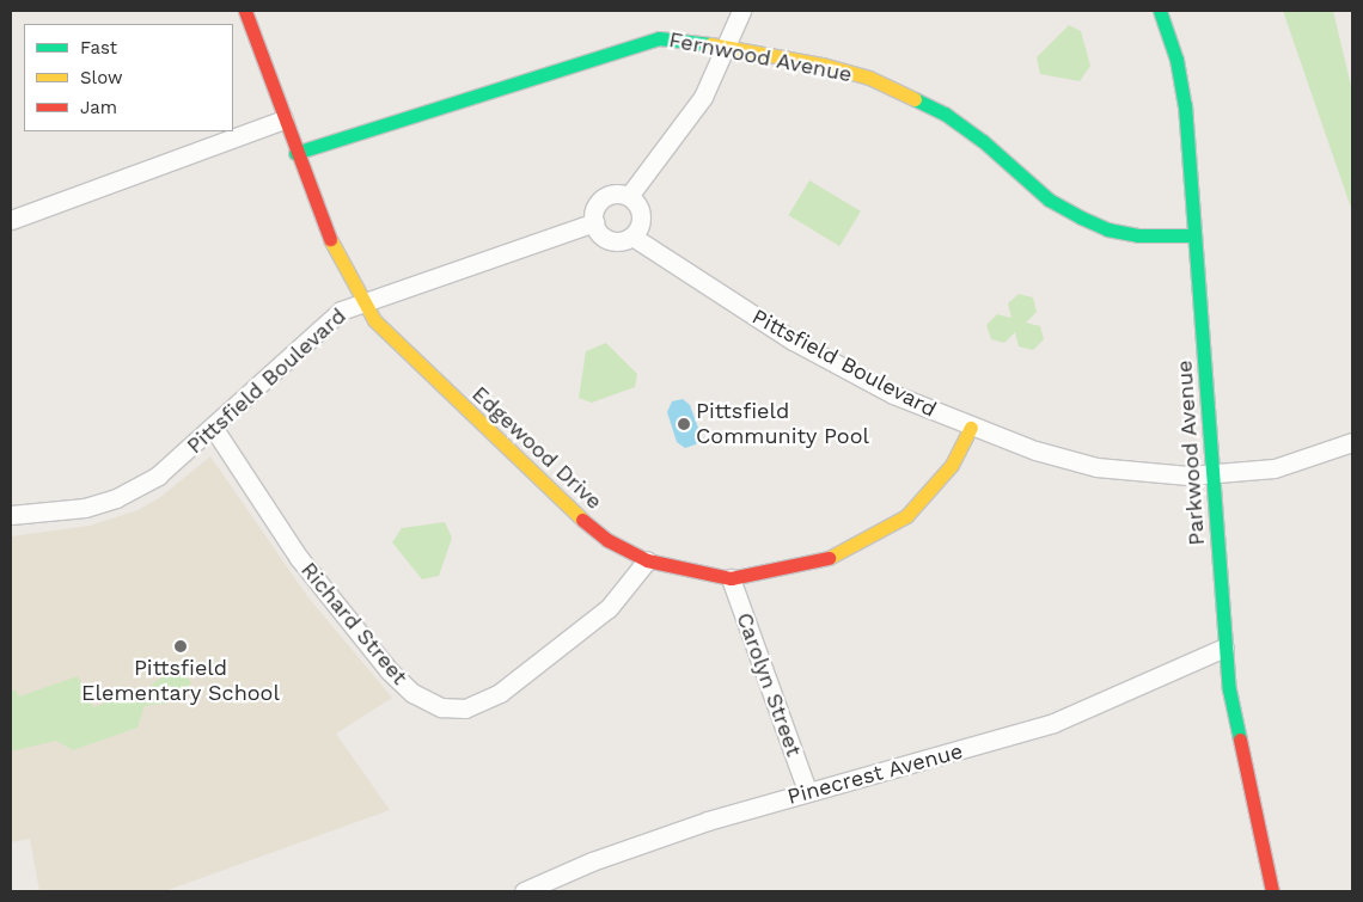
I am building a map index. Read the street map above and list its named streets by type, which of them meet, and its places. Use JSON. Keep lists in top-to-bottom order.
{
  "streets": {
    "street": [
      "Fernwood Avenue",
      "Pittsfield Boulevard",
      "Edgewood Drive",
      "Parkwood Avenue",
      "Richard Street",
      "Carolyn Street",
      "Pinecrest Avenue"
    ]
  },
  "crossings": [
    ["Fernwood Avenue", "Edgewood Drive"],
    ["Fernwood Avenue", "Parkwood Avenue"],
    ["Pittsfield Boulevard", "Edgewood Drive"],
    ["Pittsfield Boulevard", "Parkwood Avenue"],
    ["Pittsfield Boulevard", "Richard Street"],
    ["Edgewood Drive", "Richard Street"],
    ["Edgewood Drive", "Carolyn Street"],
    ["Parkwood Avenue", "Pinecrest Avenue"],
    ["Carolyn Street", "Pinecrest Avenue"]
  ],
  "places": ["Pittsfield Community Pool", "Pittsfield Elementary School"],
  "legend": ["Fast", "Slow", "Jam"]
}
